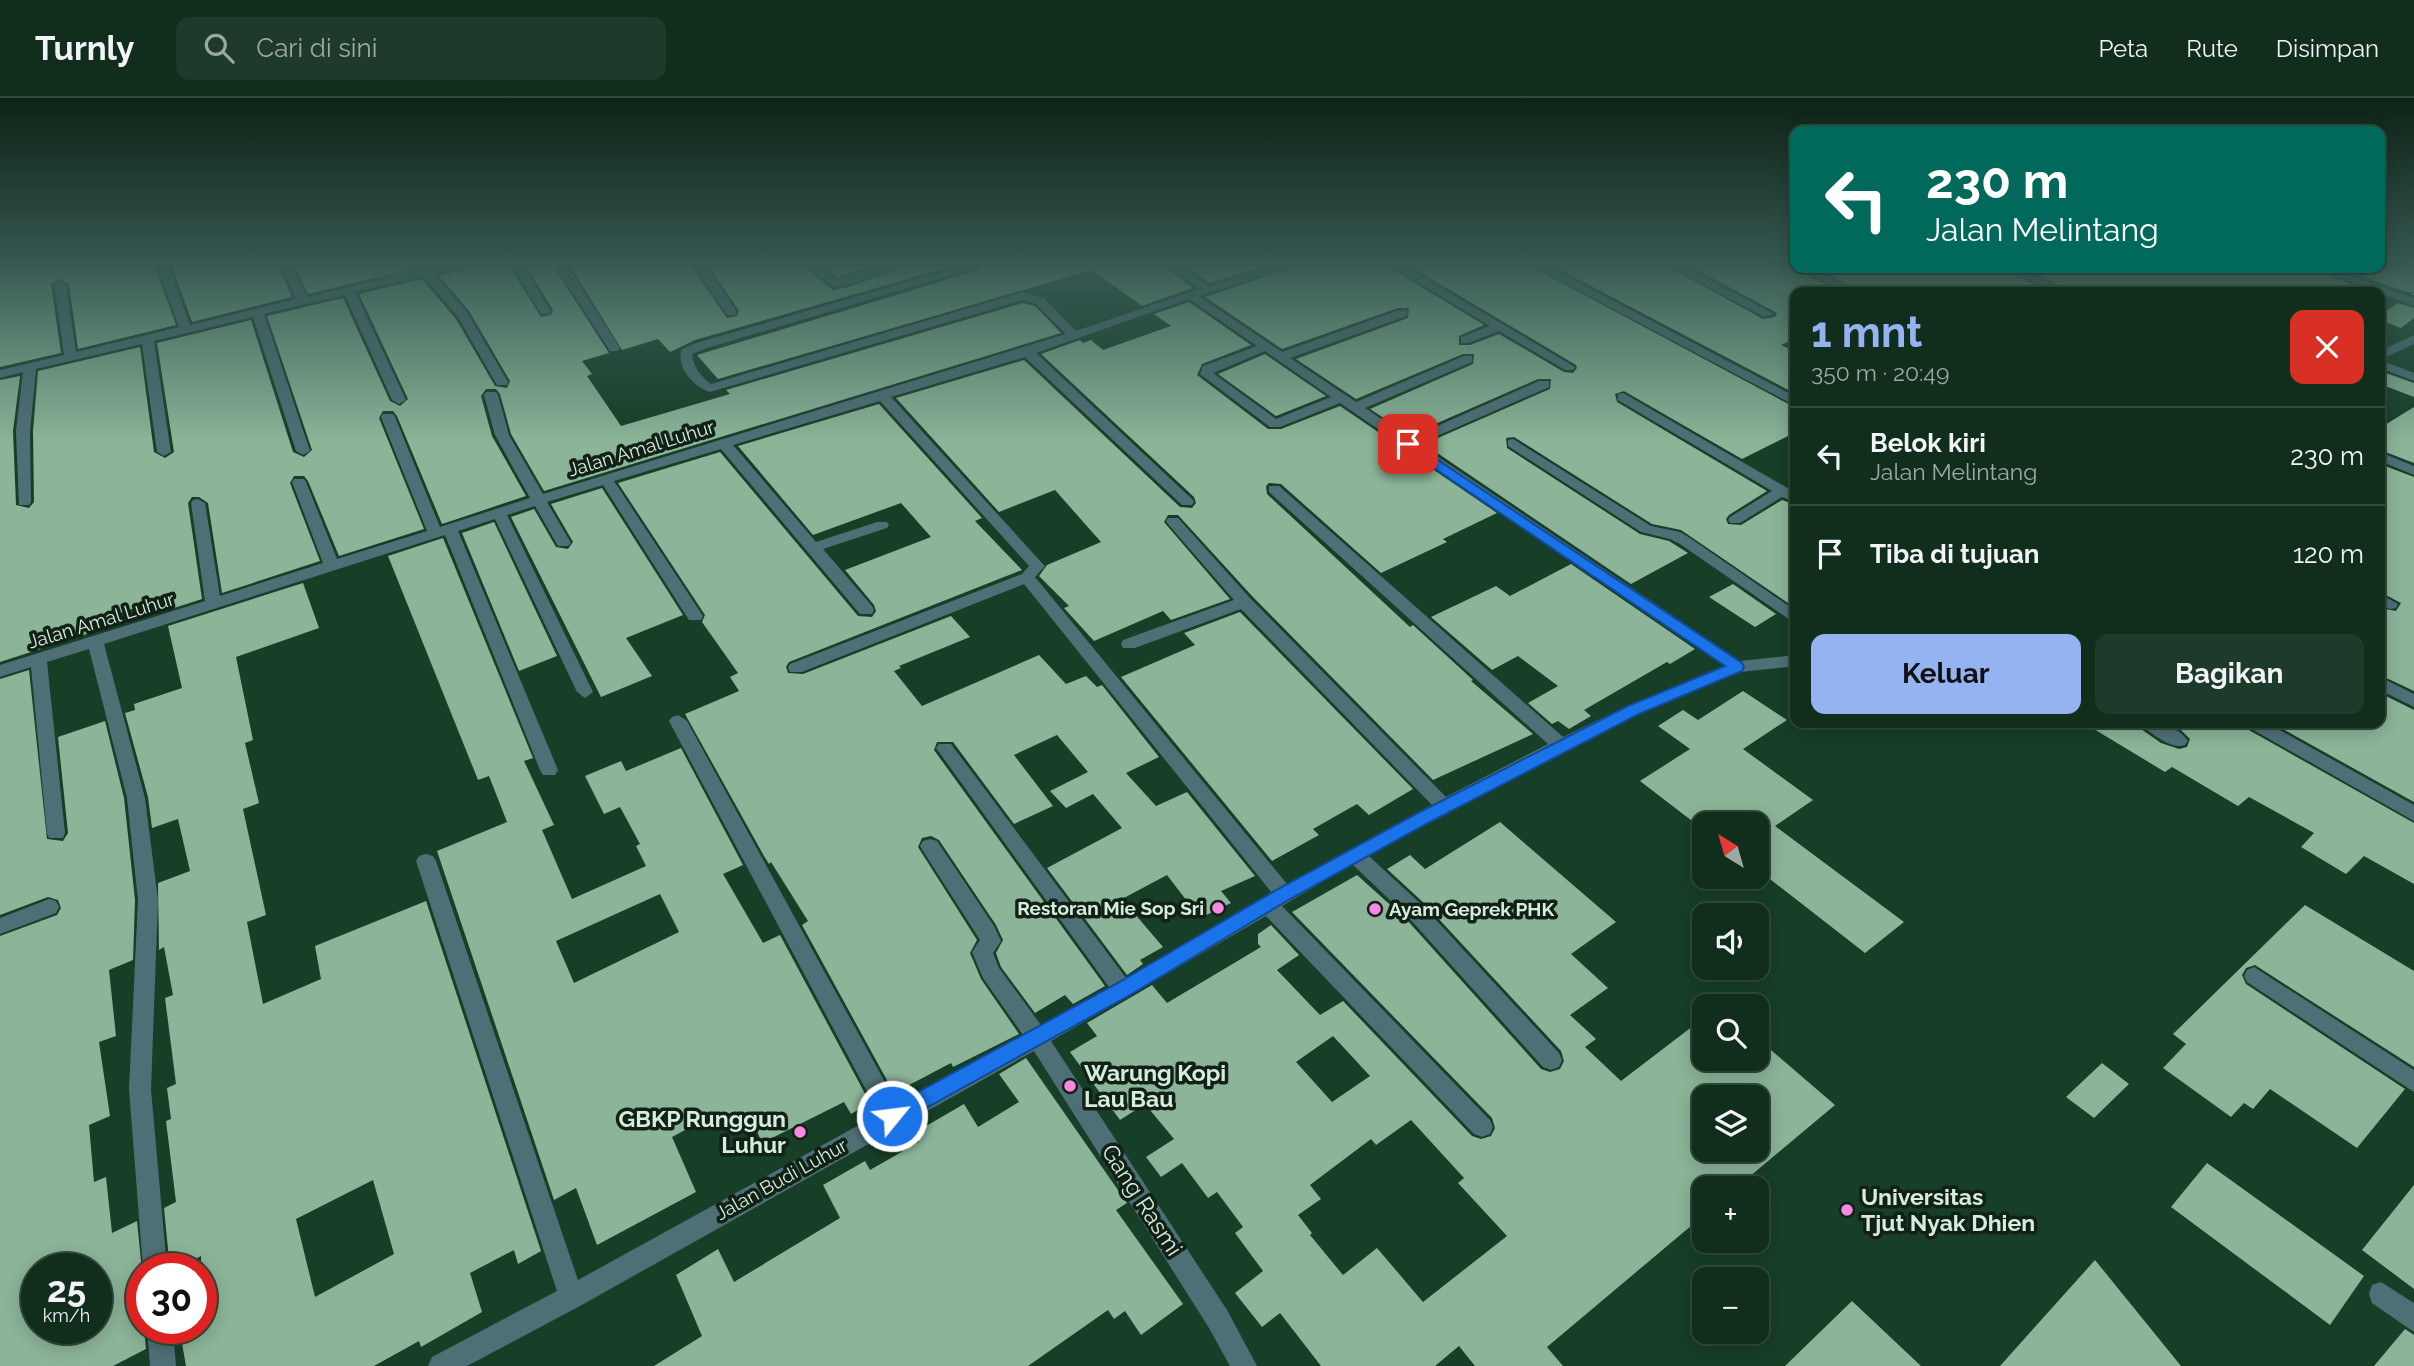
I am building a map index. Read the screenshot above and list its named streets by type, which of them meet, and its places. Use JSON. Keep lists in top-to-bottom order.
{
  "streets": {
    "street": ["Jalan Amal Luhur", "Jalan Budi Luhur", "Gang Rasmi"]
  },
  "crossings": [
    ["Jalan Budi Luhur", "Gang Rasmi"]
  ],
  "places": [
    "Restoran Mie Sop Sri",
    "Ayam Geprek PHK",
    "Warung Kopi Lau Bau",
    "GBKP Runggun Luhur",
    "Universitas Tjut Nyak Dhien"
  ],
  "north": "top left",
  "page": {
    "header": "Turnly",
    "search": "Cari di sini",
    "nav": ["Peta", "Rute", "Disimpan"],
    "turn": ["230 m", "Jalan Melintang"],
    "heading": ["1 mnt", "350 m · 20:49"],
    "list": [
      {
        "name": "Belok kiri",
        "note": "Jalan Melintang",
        "value": "230 m"
      },
      {
        "name": "Tiba di tujuan",
        "value": "120 m"
      }
    ],
    "buttons": ["Keluar", "Bagikan"],
    "map_buttons": ["+", "−"],
    "speed": "25 km/h",
    "limit": "30"
  }
}
